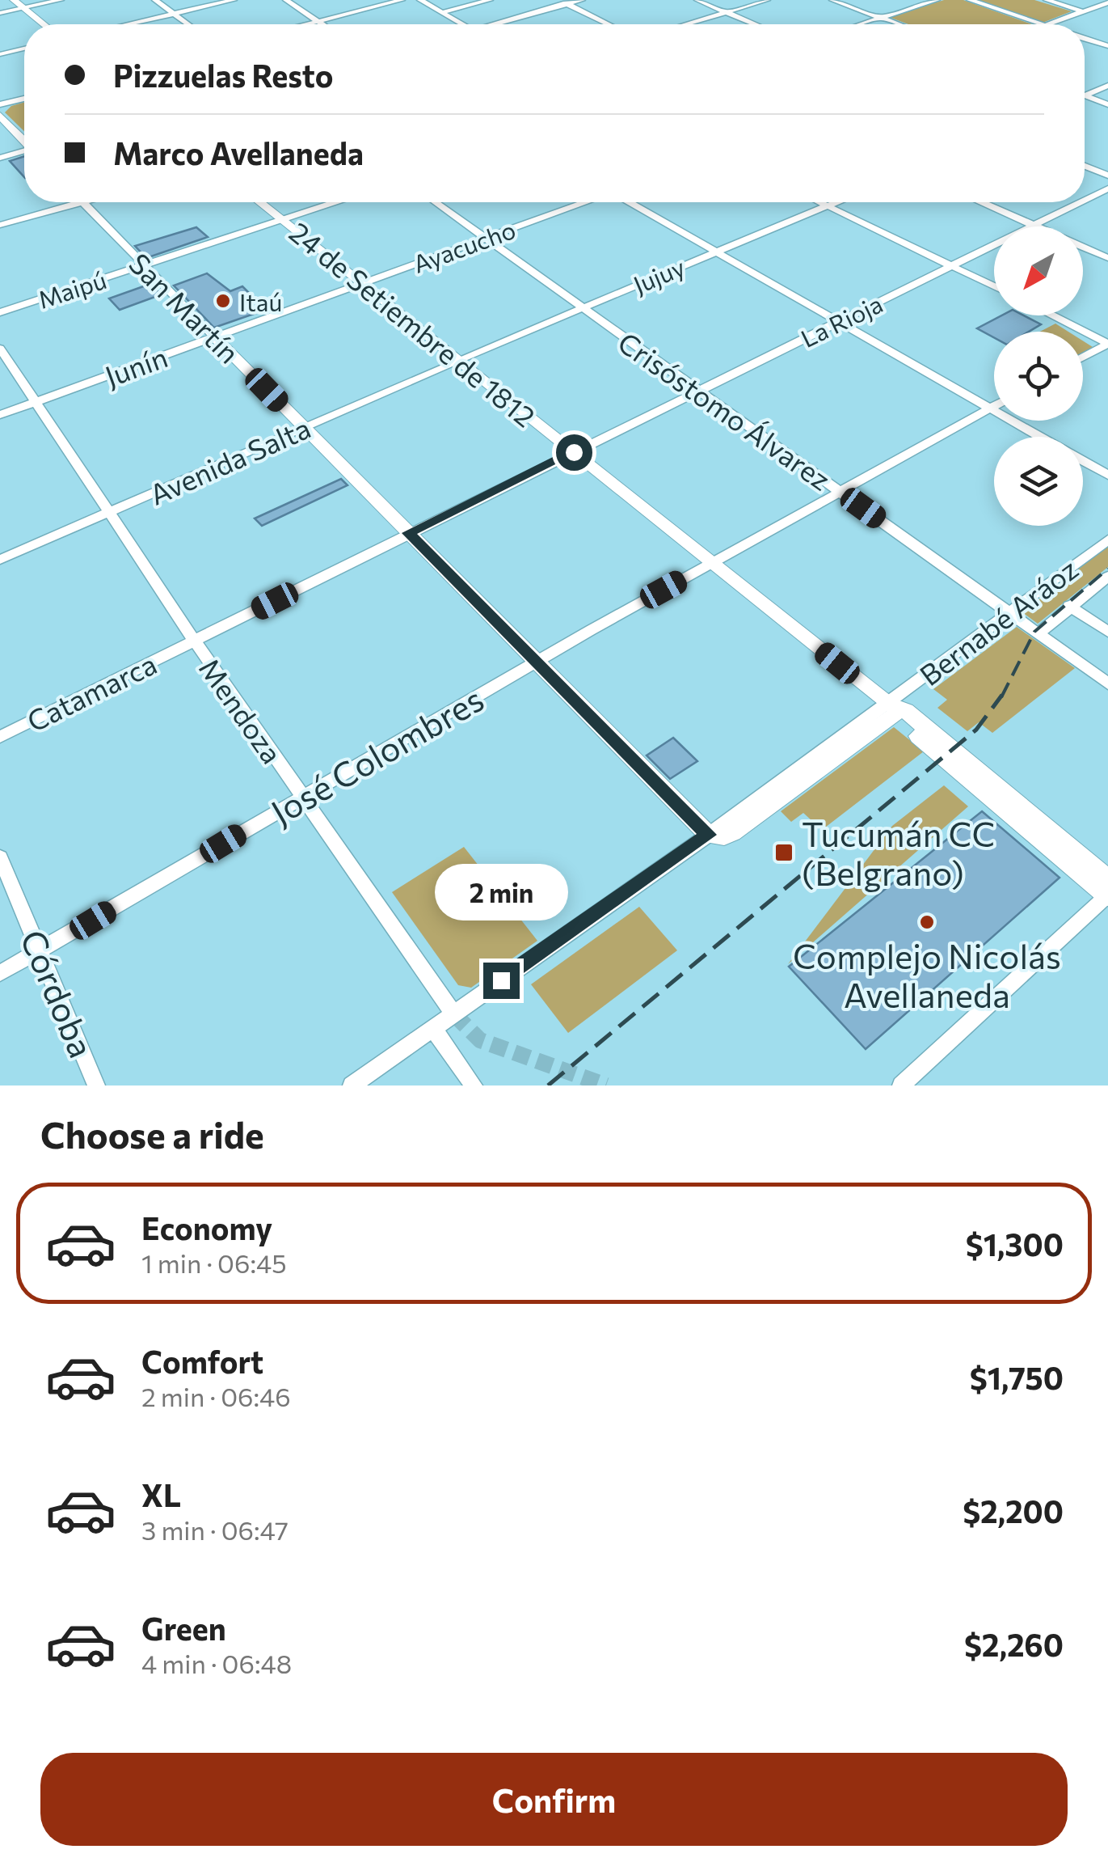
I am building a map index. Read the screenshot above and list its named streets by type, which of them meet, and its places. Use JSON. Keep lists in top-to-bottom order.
{
  "streets": {
    "main road": ["San Martín", "24 de Setiembre de 1812"],
    "street": [
      "Ayacucho",
      "Jujuy",
      "Maipú",
      "La Rioja",
      "Junín",
      "Crisóstomo Álvarez",
      "Avenida Salta",
      "Bernabé Aráoz",
      "Catamarca",
      "Mendoza",
      "José Colombres",
      "Córdoba"
    ]
  },
  "crossings": [
    ["Ayacucho", "24 de Setiembre de 1812"],
    ["Ayacucho", "Junín"],
    ["Ayacucho", "Crisóstomo Álvarez"],
    ["Jujuy", "24 de Setiembre de 1812"],
    ["Jujuy", "Crisóstomo Álvarez"],
    ["Jujuy", "Avenida Salta"],
    ["Maipú", "San Martín"],
    ["Maipú", "24 de Setiembre de 1812"],
    ["San Martín", "Junín"],
    ["San Martín", "Avenida Salta"],
    ["San Martín", "Catamarca"],
    ["San Martín", "José Colombres"],
    ["La Rioja", "24 de Setiembre de 1812"],
    ["La Rioja", "Crisóstomo Álvarez"],
    ["La Rioja", "Catamarca"],
    ["24 de Setiembre de 1812", "Junín"],
    ["24 de Setiembre de 1812", "Avenida Salta"],
    ["24 de Setiembre de 1812", "Bernabé Aráoz"],
    ["24 de Setiembre de 1812", "Catamarca"],
    ["24 de Setiembre de 1812", "José Colombres"],
    ["Junín", "Mendoza"],
    ["Crisóstomo Álvarez", "Bernabé Aráoz"],
    ["Crisóstomo Álvarez", "José Colombres"],
    ["Avenida Salta", "Mendoza"],
    ["Catamarca", "Mendoza"],
    ["Mendoza", "José Colombres"],
    ["José Colombres", "Córdoba"]
  ],
  "places": {
    "other": ["Itaú", "Complejo Nicolás Avellaneda"],
    "transit": ["Tucumán CC (Belgrano)"]
  },
  "north": "bottom left",
  "page": {
    "banner": ["Pizzuelas Resto", "Marco Avellaneda"],
    "bubble": "2 min",
    "heading": "Choose a ride",
    "list": [
      {
        "name": "Economy",
        "note": "1 min · 06:45",
        "value": "$1,300"
      },
      {
        "name": "Comfort",
        "note": "2 min · 06:46",
        "value": "$1,750"
      },
      {
        "name": "XL",
        "note": "3 min · 06:47",
        "value": "$2,200"
      },
      {
        "name": "Green",
        "note": "4 min · 06:48",
        "value": "$2,260"
      }
    ],
    "buttons": "Confirm"
  }
}
